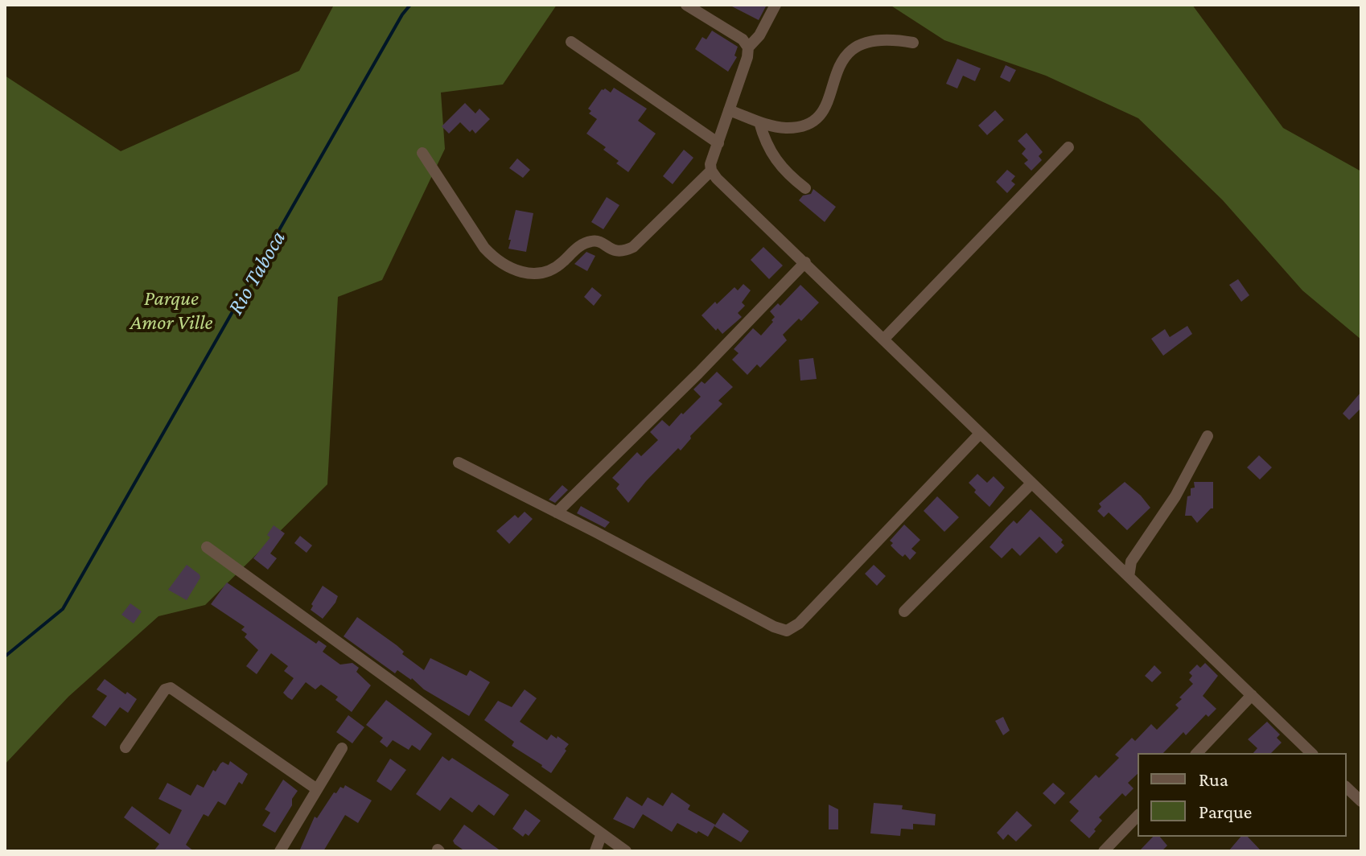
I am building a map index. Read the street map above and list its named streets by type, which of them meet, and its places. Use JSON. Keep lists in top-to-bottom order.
{
  "water": ["Rio Taboca"],
  "parks": ["Parque Amor Ville"],
  "legend": ["Rua", "Parque"]
}
